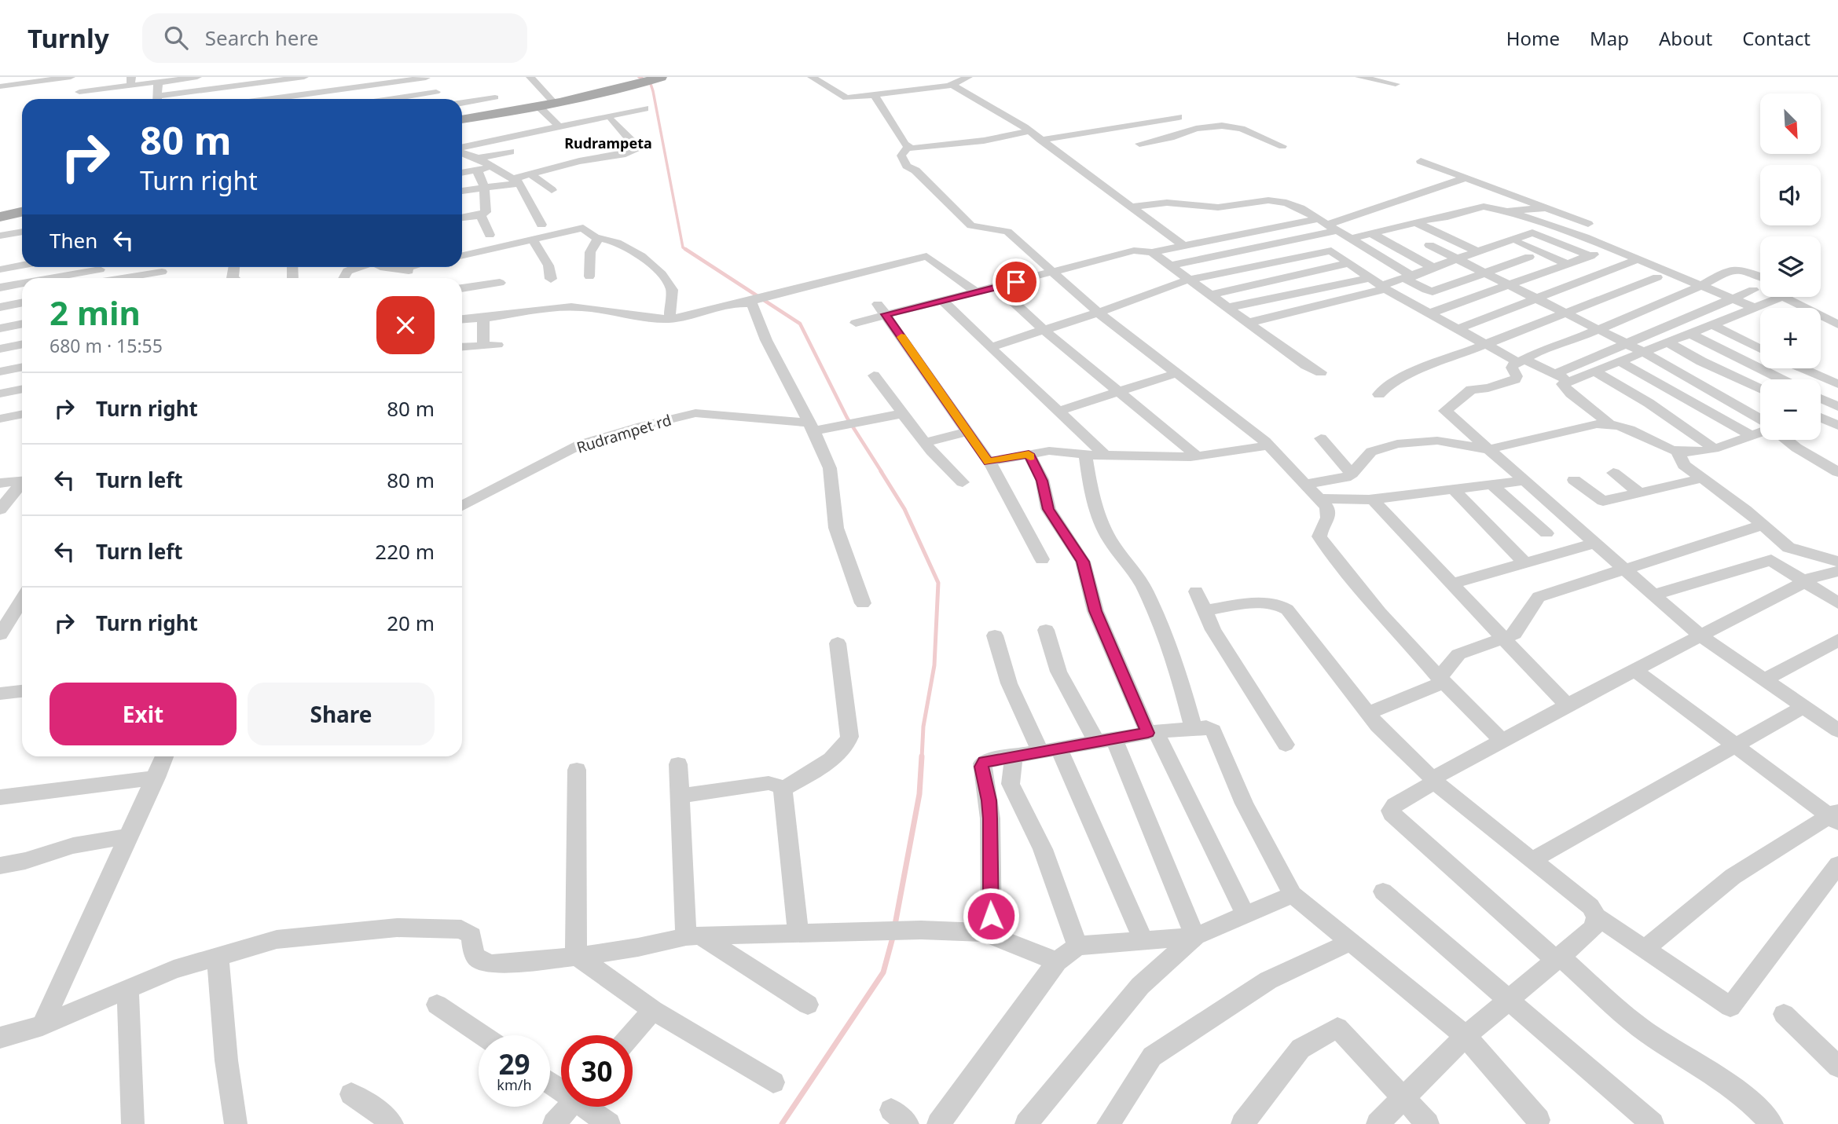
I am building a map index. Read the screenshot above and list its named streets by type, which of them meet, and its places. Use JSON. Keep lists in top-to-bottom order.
{
  "streets": {
    "street": ["Rudrampet rd"]
  },
  "districts": ["Rudrampeta"],
  "north": "bottom right",
  "page": {
    "header": "Turnly",
    "search": "Search here",
    "nav": [
      "Home",
      "Map",
      "About",
      "Contact"
    ],
    "map_buttons": ["+", "−"],
    "turn": ["80 m", "Turn right"],
    "then": "Then",
    "heading": ["2 min", "680 m · 15:55"],
    "list": [
      {
        "name": "Turn right",
        "value": "80 m"
      },
      {
        "name": "Turn left",
        "value": "80 m"
      },
      {
        "name": "Turn left",
        "value": "220 m"
      },
      {
        "name": "Turn right",
        "value": "20 m"
      }
    ],
    "buttons": ["Exit", "Share"],
    "speed": "29 km/h",
    "limit": "30"
  }
}
